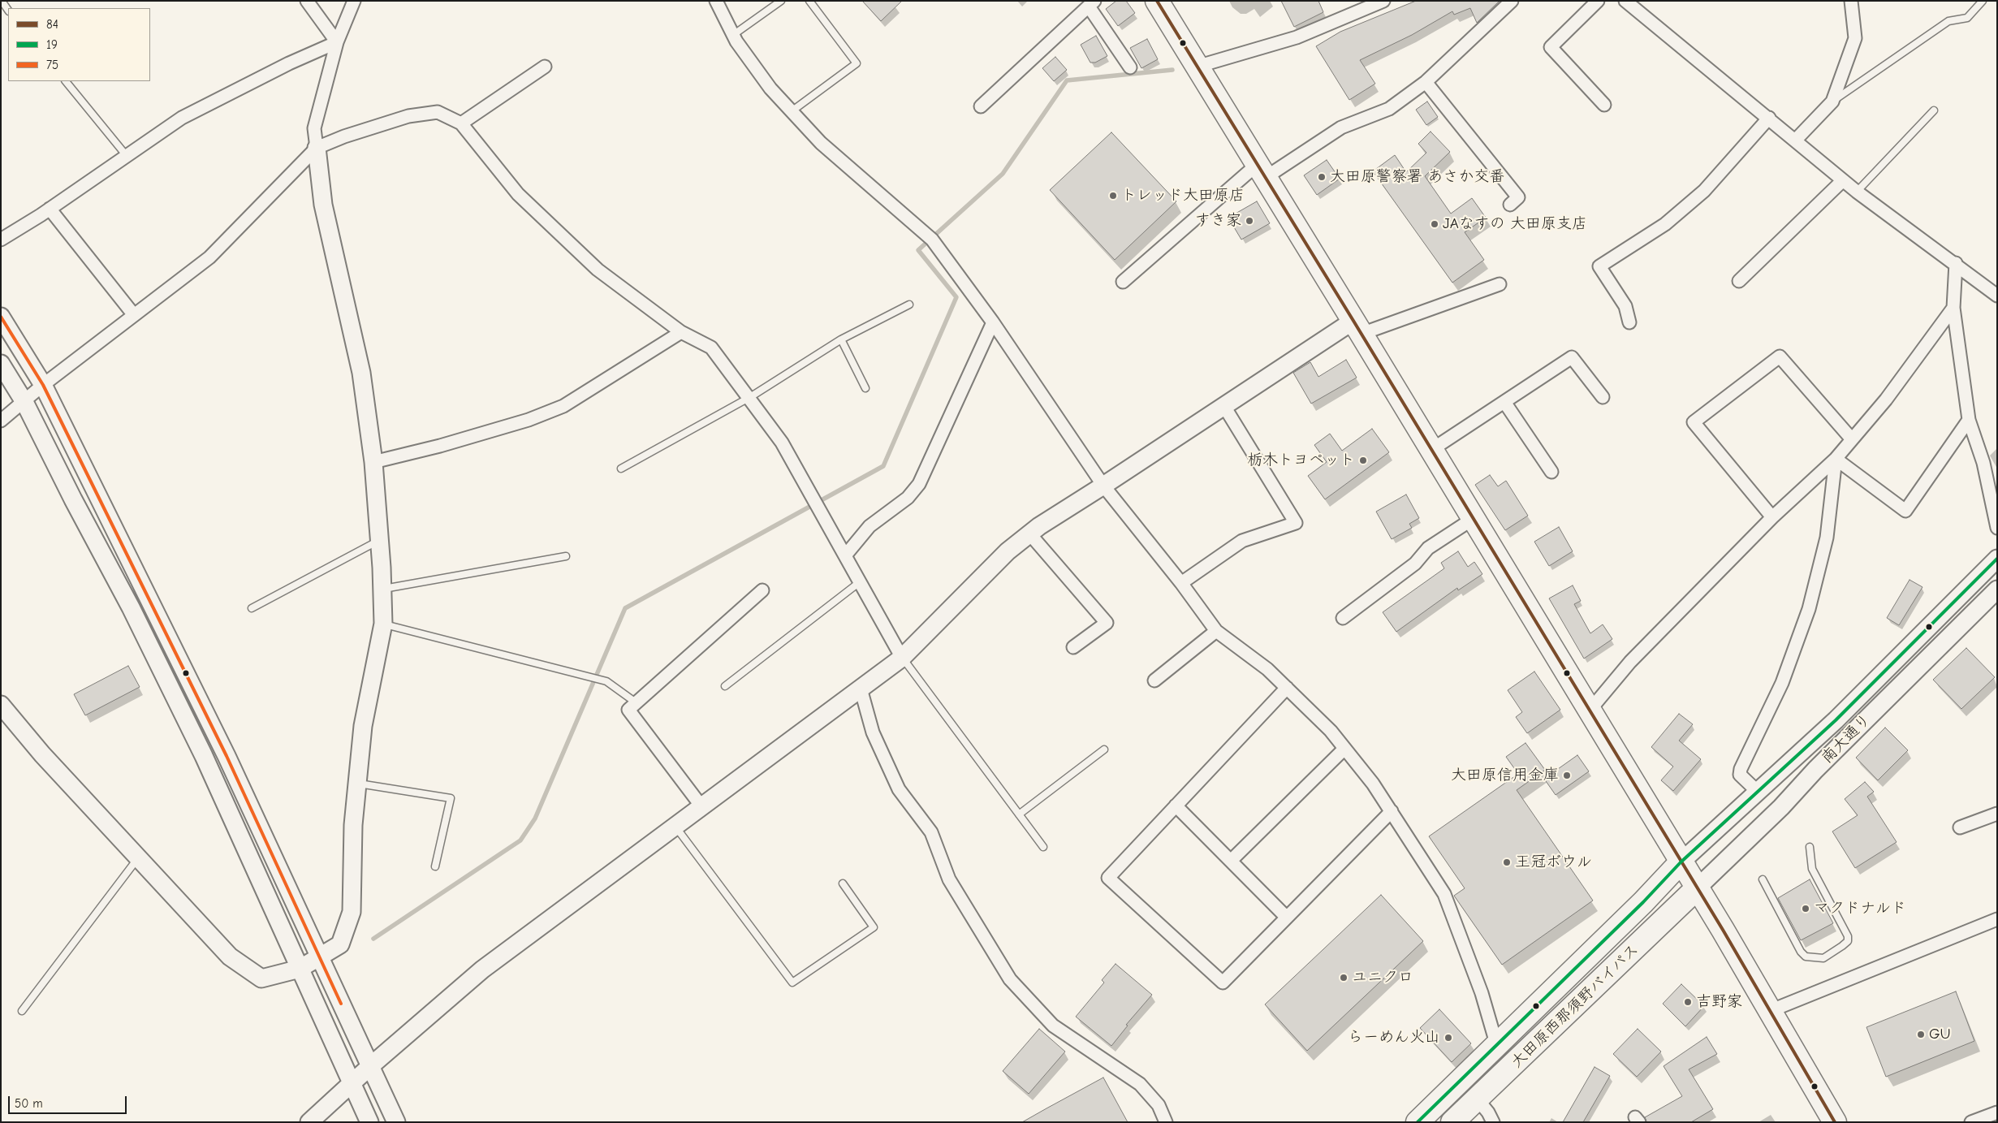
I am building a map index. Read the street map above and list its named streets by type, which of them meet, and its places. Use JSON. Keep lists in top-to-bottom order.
{
  "streets": {
    "highway": ["大田原西那須野バイパス"],
    "street": ["南大通り"]
  },
  "crossings": [
    ["南大通り", "大田原西那須野バイパス"]
  ],
  "places": [
    "大田原警察署 あさか交番",
    "トレッド大田原店",
    "すき家",
    "JAなすの 大田原支店",
    "栃木トヨペット",
    "大田原信用金庫",
    "王冠ボウル",
    "マクドナルド",
    "ユニクロ",
    "吉野家",
    "GU",
    "らーめん火山"
  ],
  "lines": ["transit line 84", "transit line 75", "transit line 19"],
  "legend": ["84", "19", "75"],
  "scale_bar": "50 m"
}
